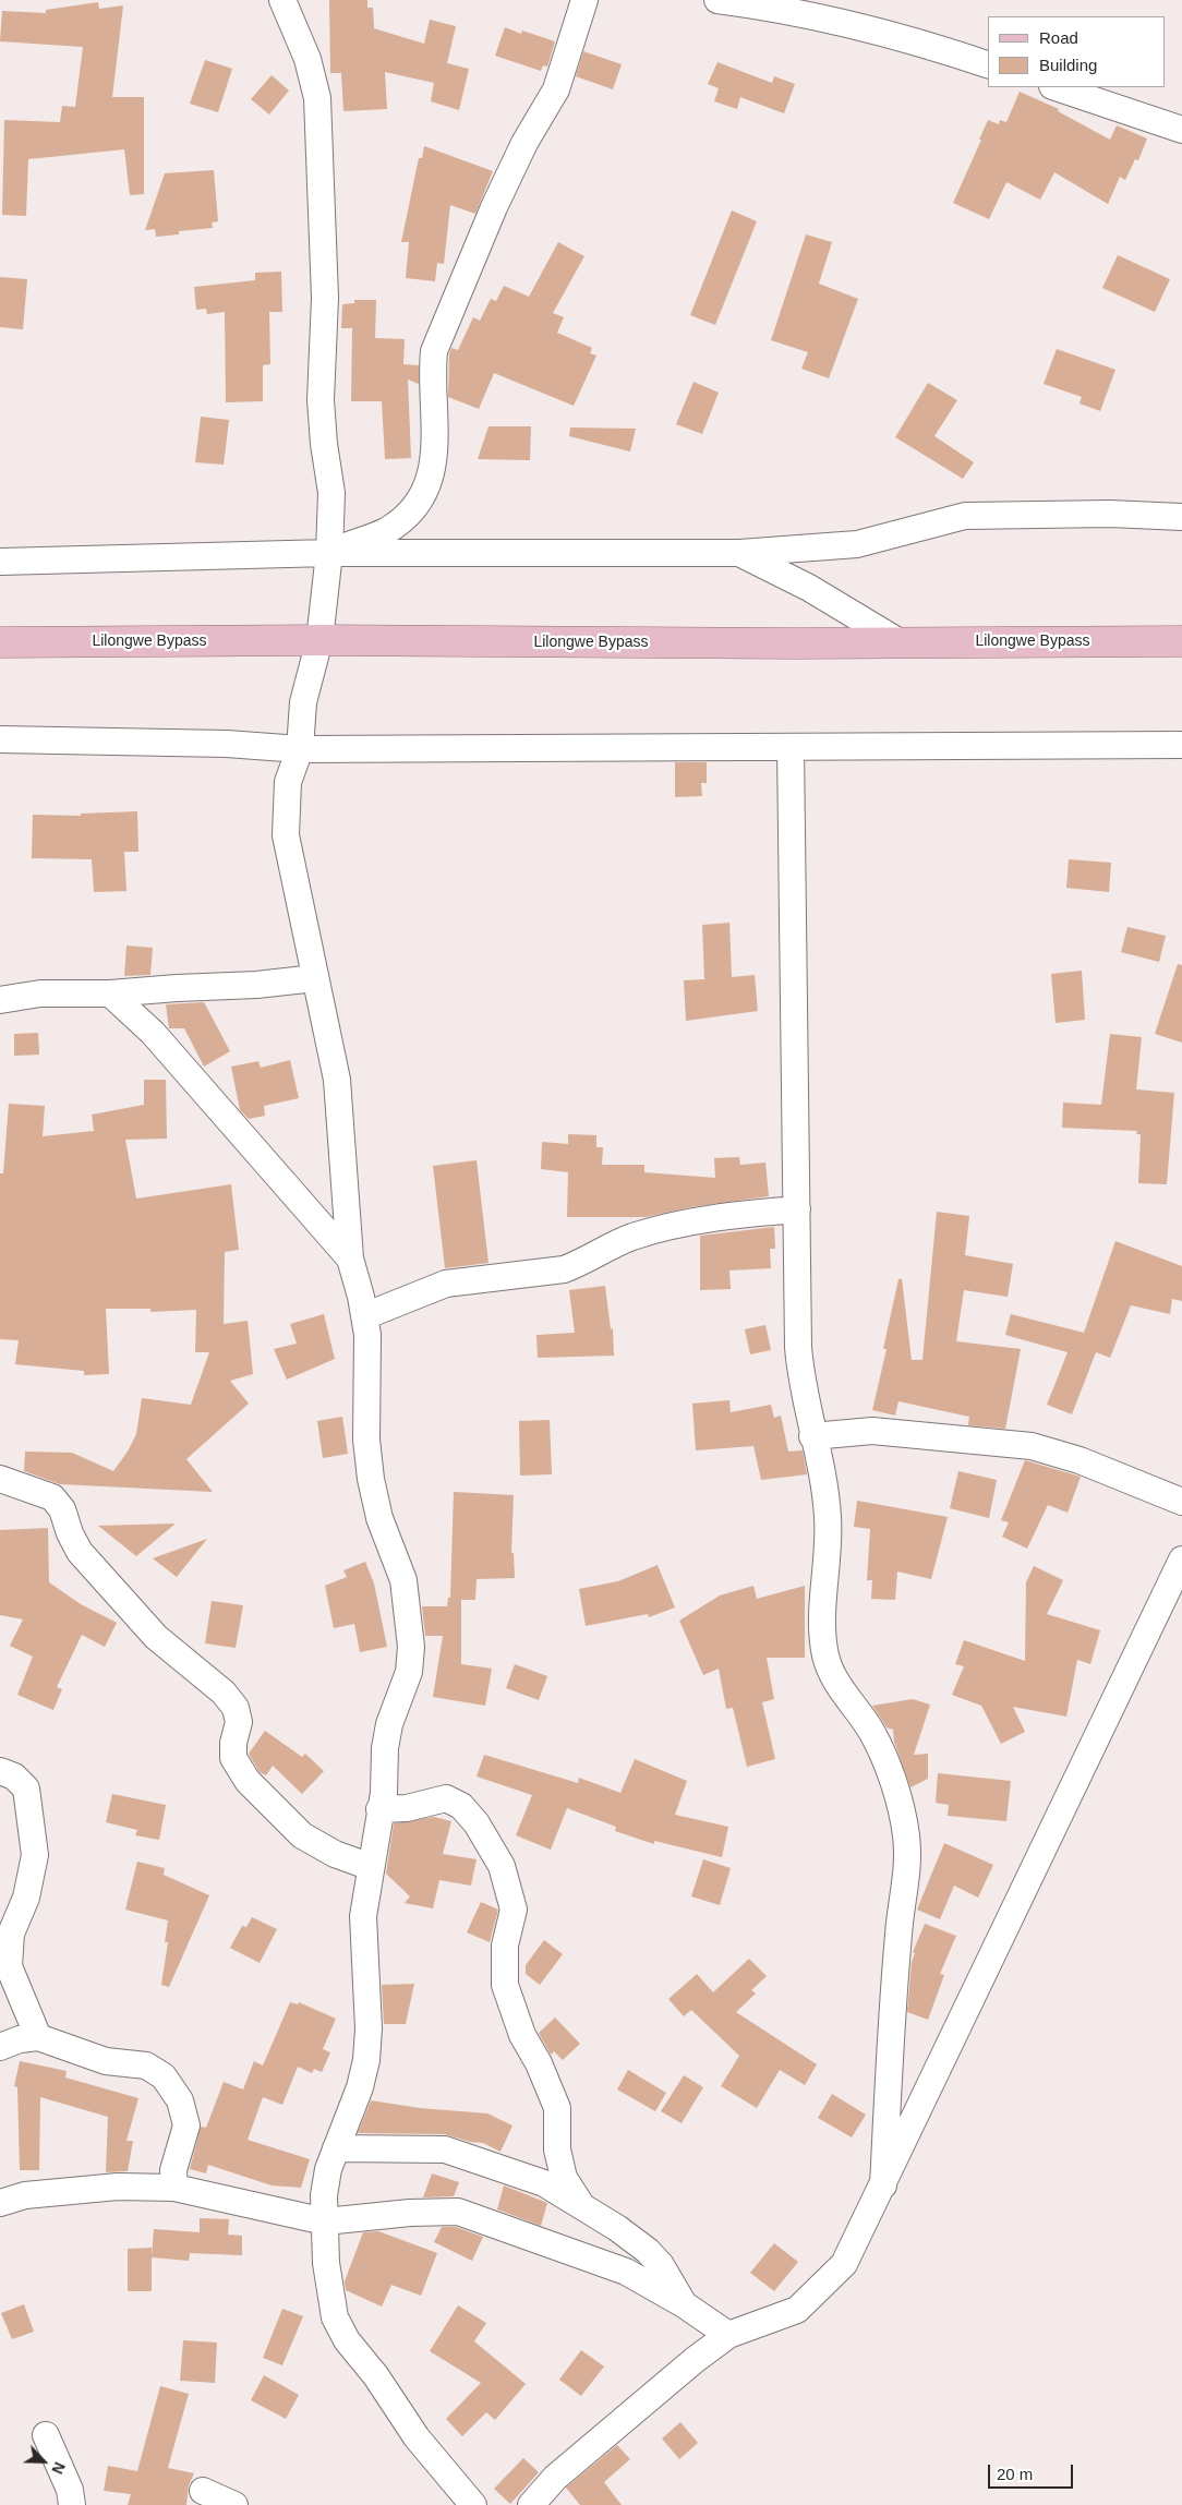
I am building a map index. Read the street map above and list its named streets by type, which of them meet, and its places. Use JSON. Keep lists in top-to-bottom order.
{
  "streets": {
    "main road": ["Lilongwe Bypass"]
  },
  "legend": ["Road", "Building"],
  "scale_bar": "20 m",
  "north": "bottom right"
}
